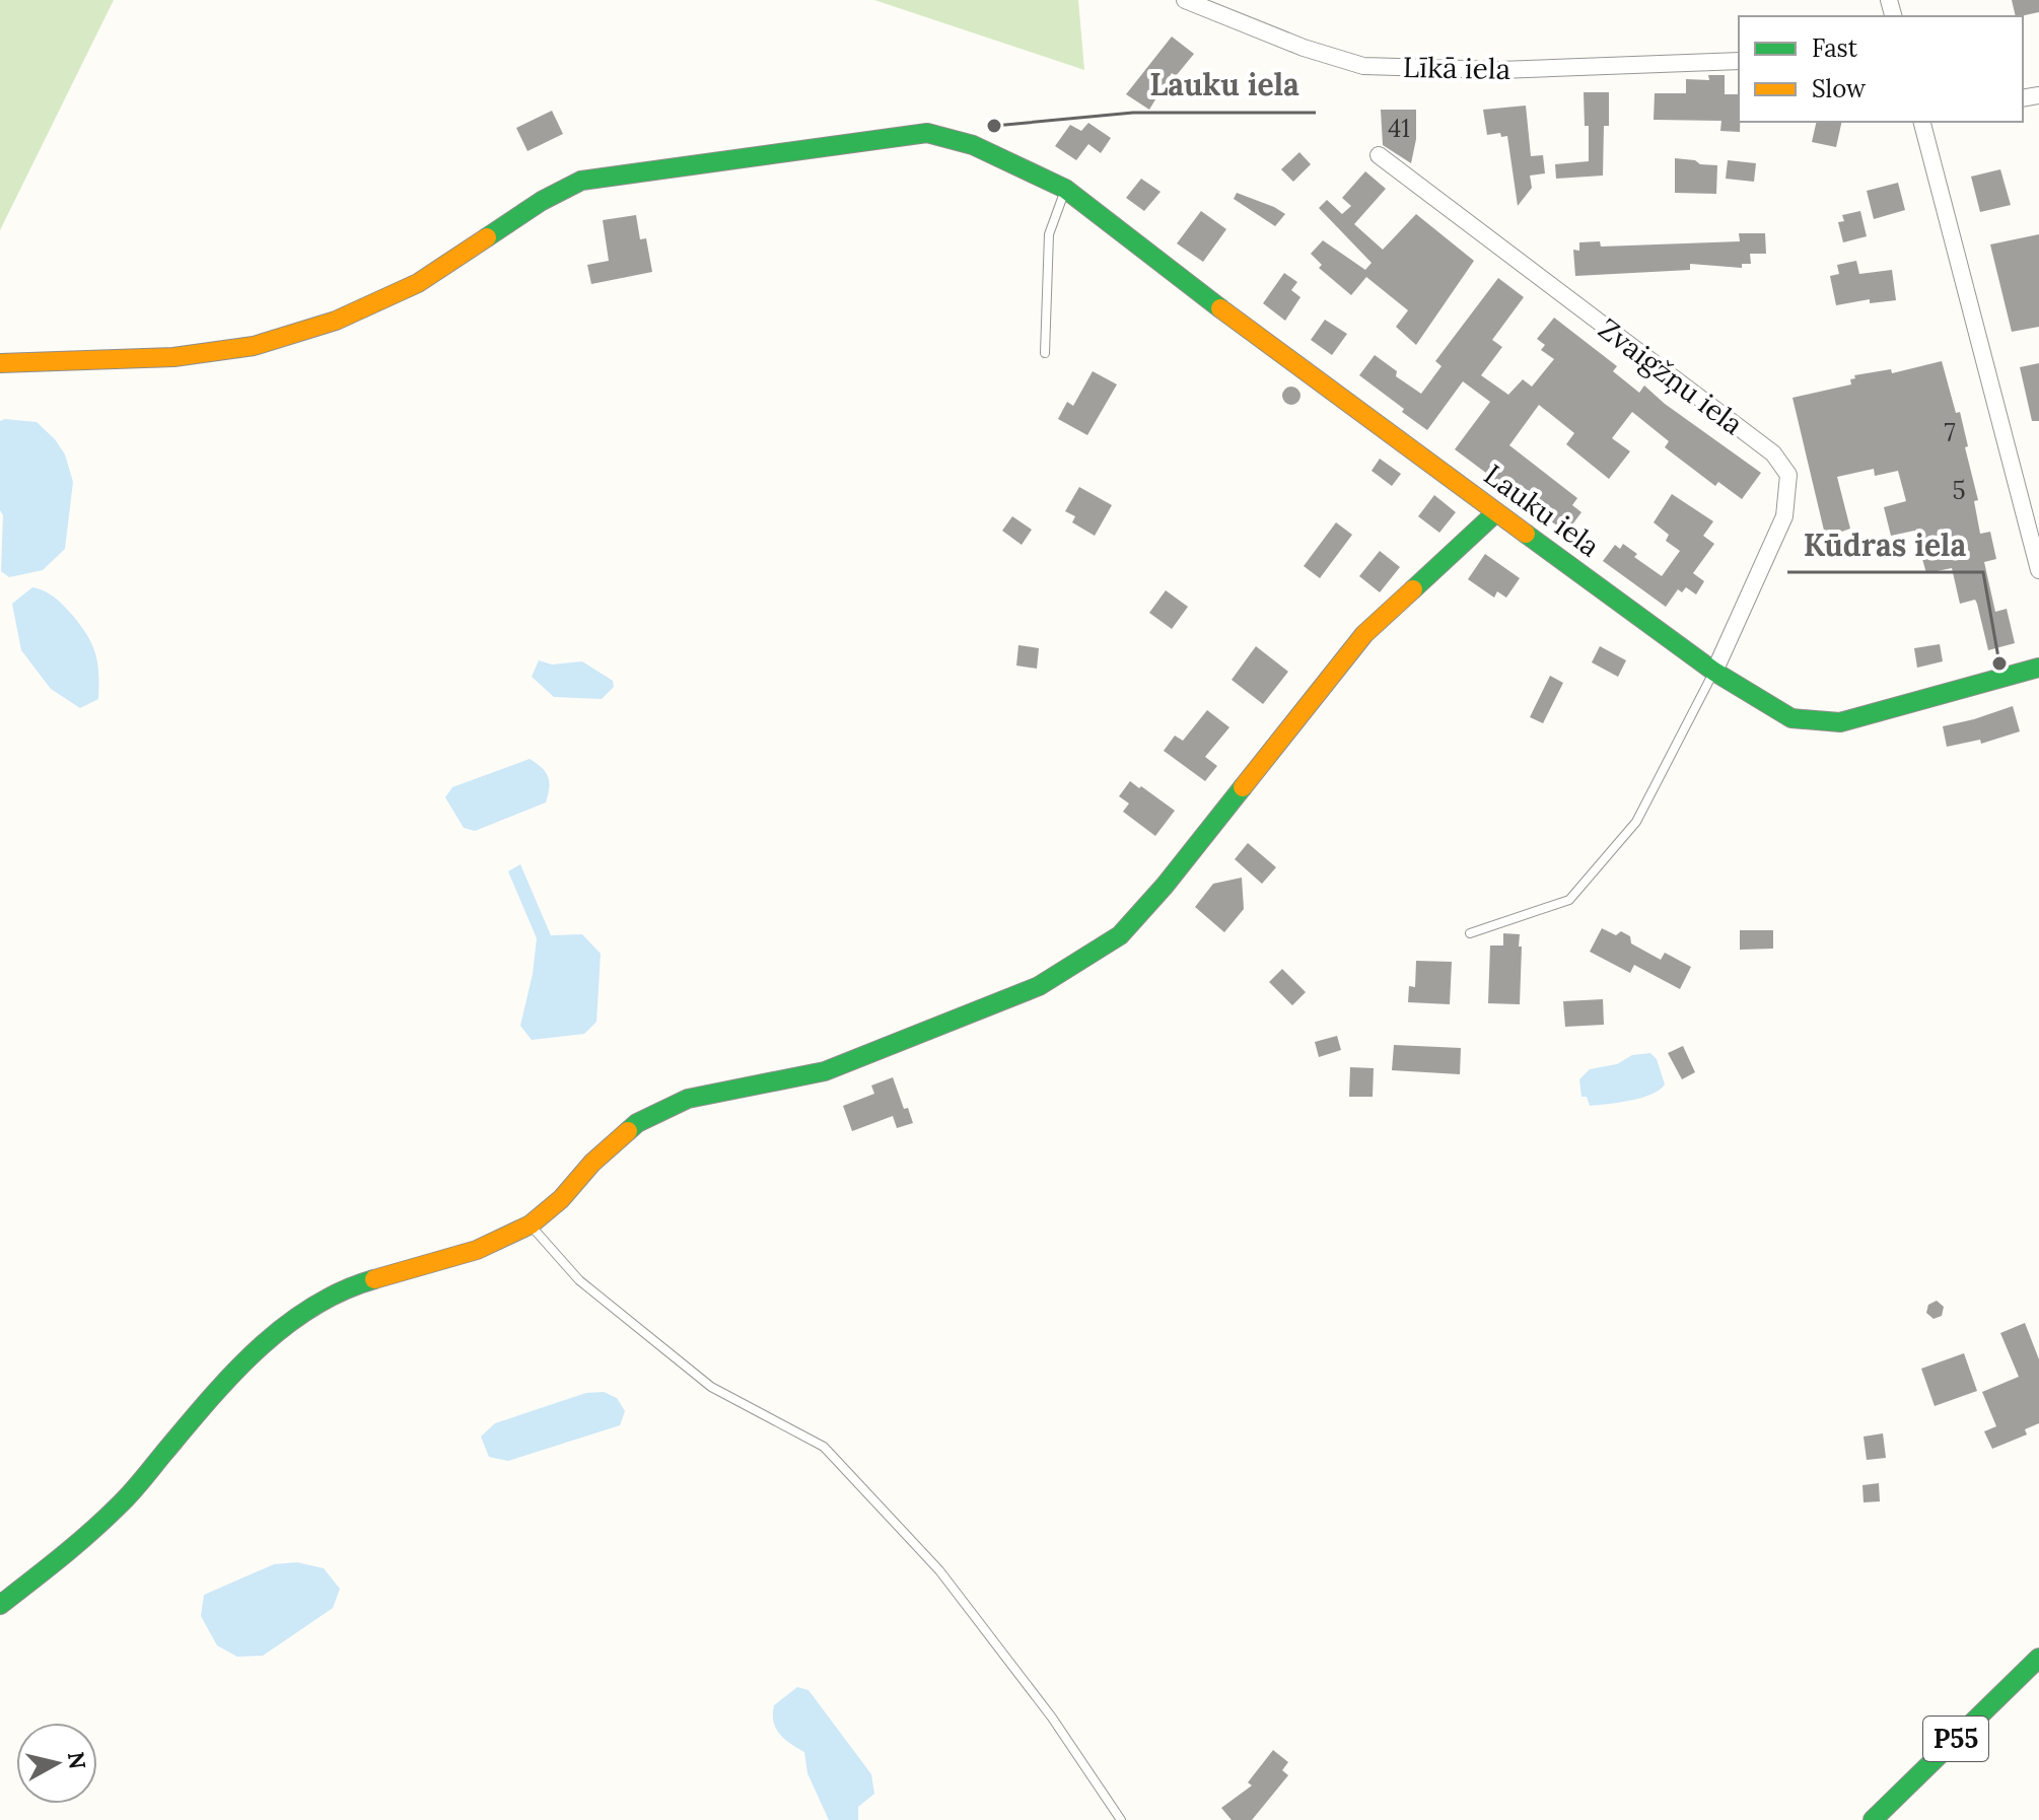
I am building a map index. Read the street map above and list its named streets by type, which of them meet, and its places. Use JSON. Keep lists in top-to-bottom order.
{
  "streets": {
    "street": [
      "Līkā iela",
      "Zvaigžņu iela",
      "Lauku iela",
      "P55"
    ]
  },
  "crossings": [
    ["Zvaigžņu iela", "Lauku iela"]
  ],
  "places": ["Lauku iela", "Kūdras iela"],
  "house_numbers": ["41", "7", "5"],
  "legend": ["Fast", "Slow"],
  "north": "right"
}
